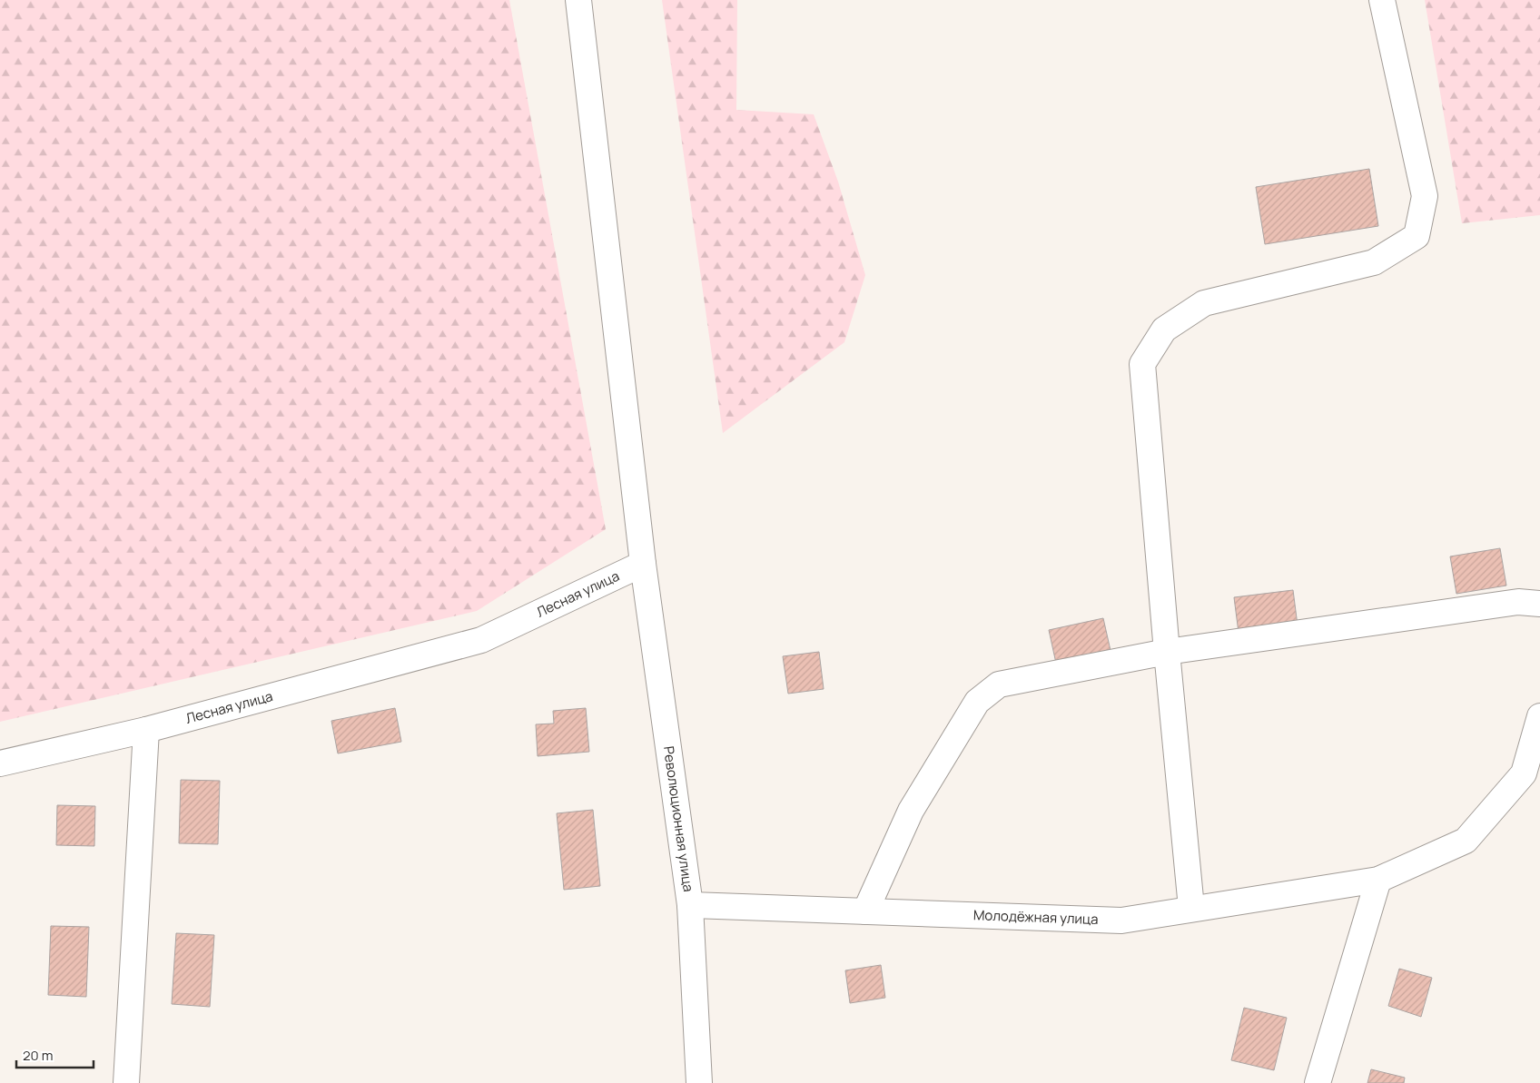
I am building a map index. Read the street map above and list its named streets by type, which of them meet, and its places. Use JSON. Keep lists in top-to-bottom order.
{
  "streets": {
    "street": ["Лесная улица", "Революционная улица", "Молодёжная улица"]
  },
  "crossings": [
    ["Лесная улица", "Революционная улица"],
    ["Революционная улица", "Молодёжная улица"]
  ],
  "scale_bar": "20 m"
}
